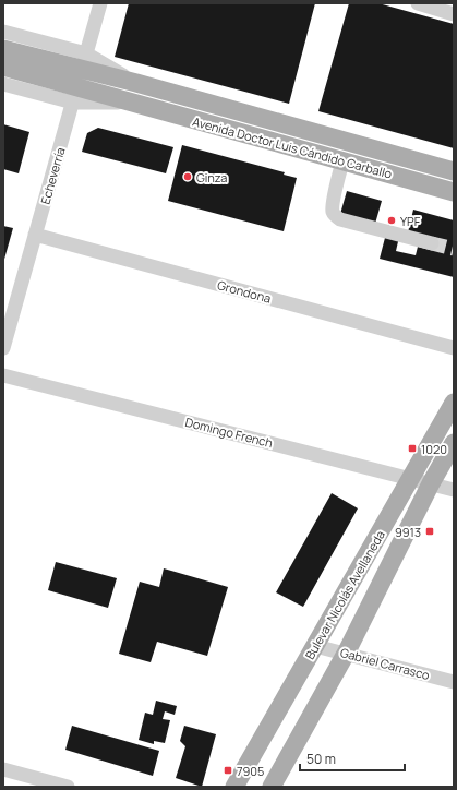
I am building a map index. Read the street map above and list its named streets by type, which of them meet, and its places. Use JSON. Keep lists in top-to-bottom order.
{
  "streets": {
    "main road": ["Avenida Doctor Luis Cándido Carballo", "Bulevar Nicolás Avellaneda"],
    "street": [
      "Echeverría",
      "Grondona",
      "Domingo French",
      "Gabriel Carrasco"
    ]
  },
  "crossings": [
    ["Avenida Doctor Luis Cándido Carballo", "Echeverría"],
    ["Echeverría", "Grondona"],
    ["Domingo French", "Bulevar Nicolás Avellaneda"],
    ["Bulevar Nicolás Avellaneda", "Gabriel Carrasco"]
  ],
  "places": {
    "other": ["Ginza", "YPF"],
    "transit": ["1020", "9913", "7905"]
  },
  "scale_bar": "50 m"
}
